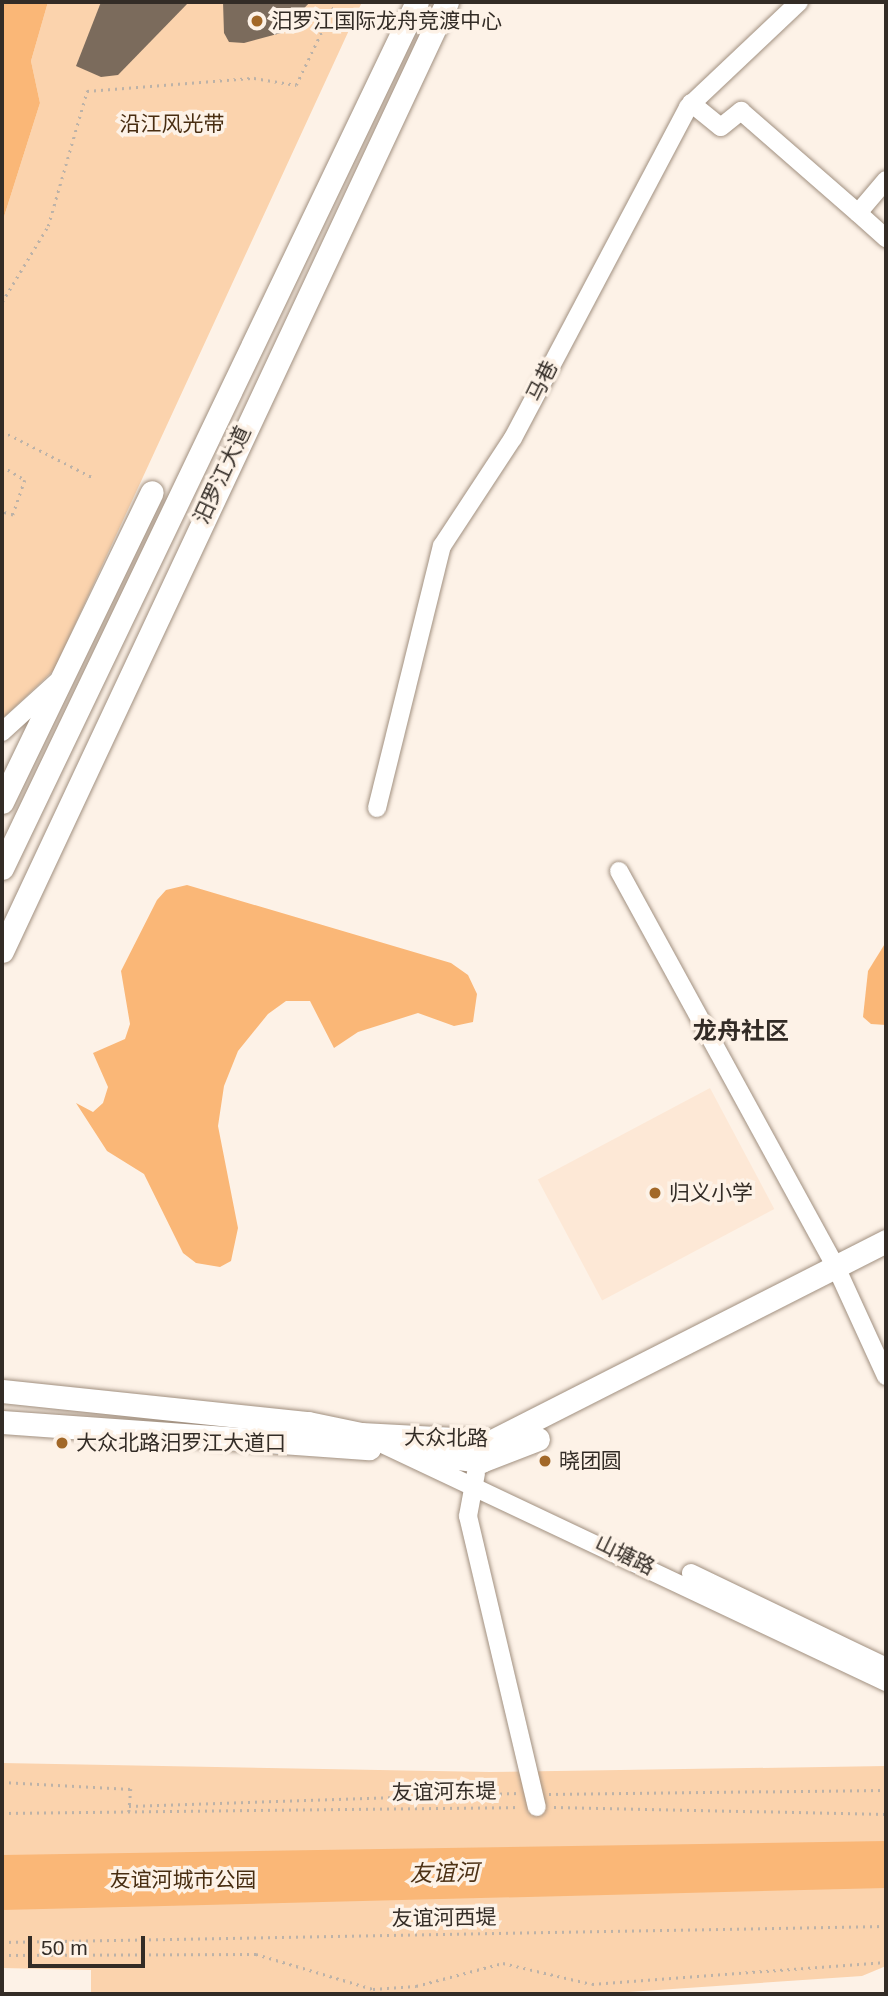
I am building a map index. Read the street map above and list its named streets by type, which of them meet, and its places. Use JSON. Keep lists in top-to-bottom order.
{
  "streets": {
    "main road": ["汨罗江大道", "大众北路"],
    "street": ["马巷", "山塘路"],
    "path": ["友谊河东堤", "友谊河西堤"]
  },
  "crossings": [
    ["大众北路", "山塘路"]
  ],
  "districts": ["龙舟社区"],
  "water": ["友谊河"],
  "parks": ["沿江风光带", "友谊河城市公园"],
  "places": [
    "汨罗江国际龙舟竞渡中心",
    "归义小学",
    "大众北路汨罗江大道口",
    "晓团圆"
  ],
  "scale_bar": "50 m"
}
